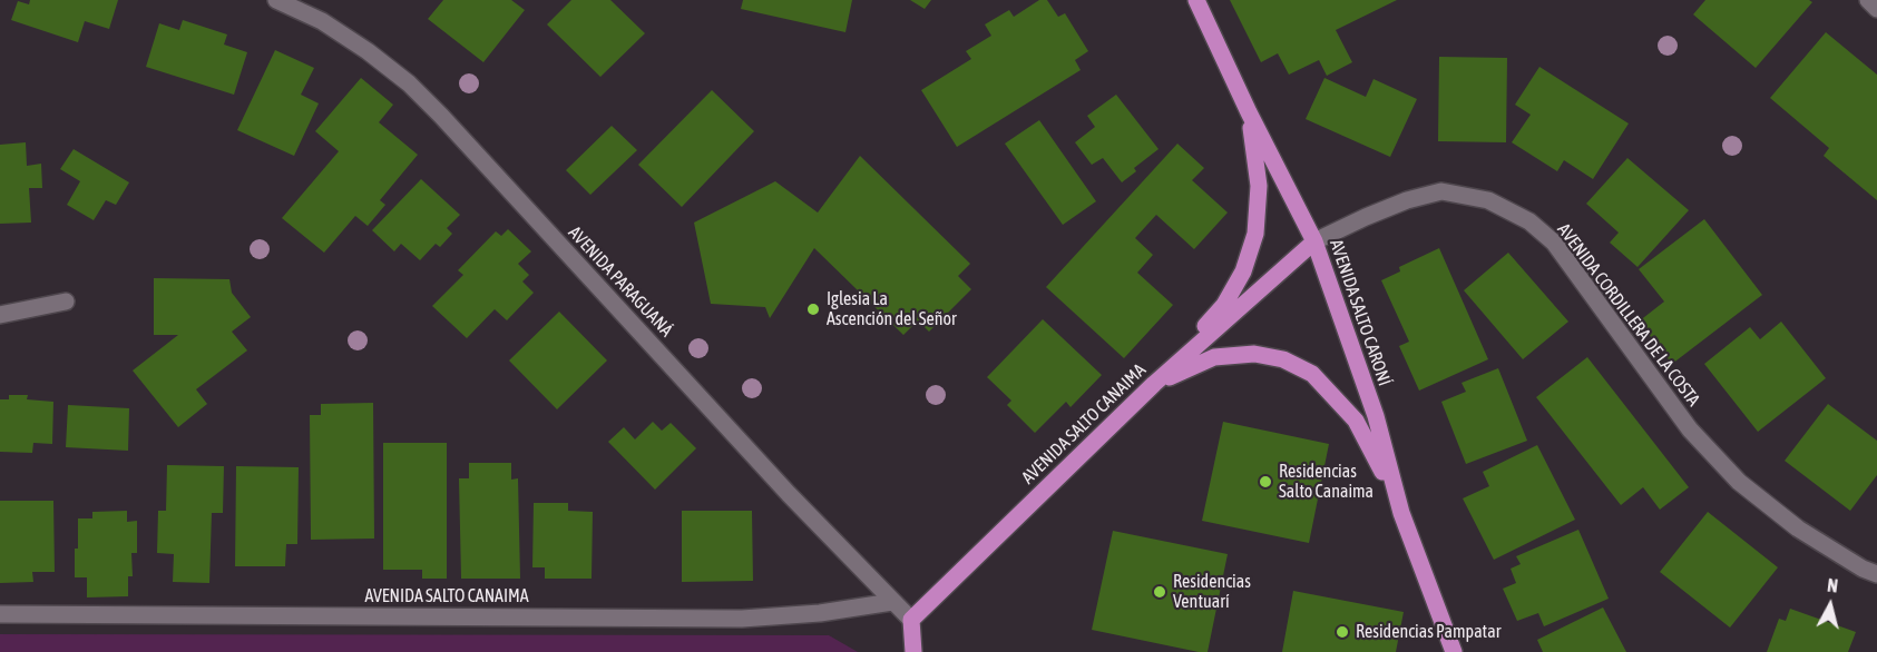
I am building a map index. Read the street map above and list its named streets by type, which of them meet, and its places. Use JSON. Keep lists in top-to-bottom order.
{
  "streets": {
    "main road": ["AVENIDA SALTO CARONÍ", "AVENIDA SALTO CANAIMA"],
    "street": ["AVENIDA PARAGUANÁ", "AVENIDA CORDILLERA DE LA COSTA"]
  },
  "crossings": [
    ["AVENIDA PARAGUANÁ", "AVENIDA SALTO CANAIMA"],
    ["AVENIDA SALTO CARONÍ", "AVENIDA CORDILLERA DE LA COSTA"],
    ["AVENIDA SALTO CARONÍ", "AVENIDA SALTO CANAIMA"],
    ["AVENIDA CORDILLERA DE LA COSTA", "AVENIDA SALTO CANAIMA"]
  ],
  "places": [
    "Iglesia La Ascención del Señor",
    "Residencias Salto Canaima",
    "Residencias Ventuarí",
    "Residencias Pampatar"
  ],
  "north": "top"
}
